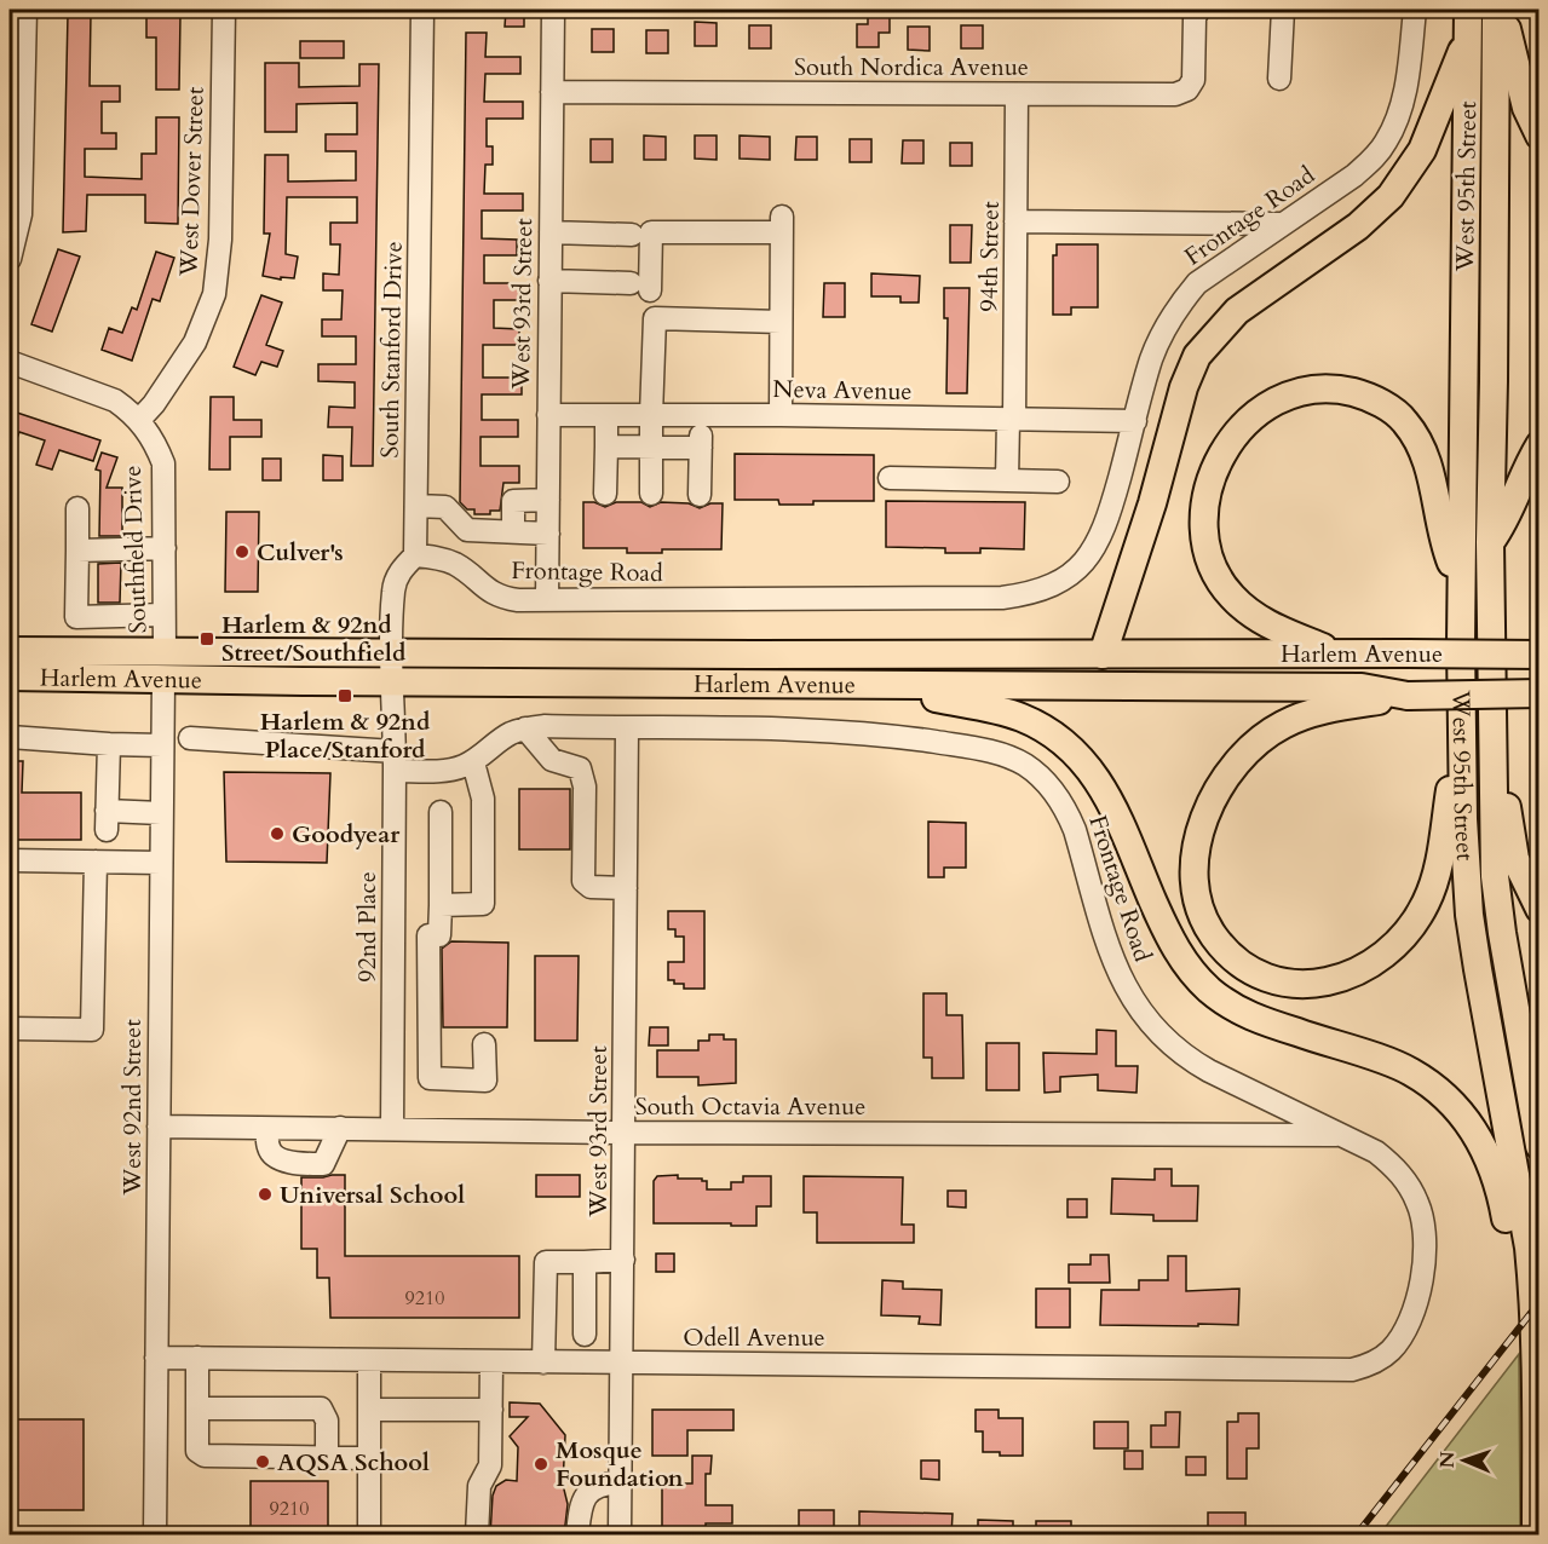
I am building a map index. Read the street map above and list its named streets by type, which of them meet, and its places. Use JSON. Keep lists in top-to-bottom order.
{
  "streets": {
    "main road": ["West 95th Street", "Harlem Avenue"],
    "street": [
      "South Nordica Avenue",
      "West Dover Street",
      "Frontage Road",
      "94th Street",
      "West 93rd Street",
      "South Stanford Drive",
      "Neva Avenue",
      "Southfield Drive",
      "92nd Place",
      "South Octavia Avenue",
      "West 92nd Street",
      "Odell Avenue"
    ]
  },
  "crossings": [
    ["South Nordica Avenue", "94th Street"],
    ["South Nordica Avenue", "West 93rd Street"],
    ["West Dover Street", "Southfield Drive"],
    ["Frontage Road", "West 93rd Street"],
    ["Frontage Road", "South Stanford Drive"],
    ["Frontage Road", "Neva Avenue"],
    ["Frontage Road", "92nd Place"],
    ["Frontage Road", "South Octavia Avenue"],
    ["Frontage Road", "Odell Avenue"],
    ["94th Street", "Neva Avenue"],
    ["West 93rd Street", "Neva Avenue"],
    ["West 93rd Street", "South Octavia Avenue"],
    ["West 93rd Street", "Odell Avenue"],
    ["Southfield Drive", "Harlem Avenue"],
    ["Harlem Avenue", "92nd Place"],
    ["Harlem Avenue", "West 92nd Street"],
    ["92nd Place", "South Octavia Avenue"],
    ["South Octavia Avenue", "West 92nd Street"],
    ["West 92nd Street", "Odell Avenue"]
  ],
  "places": {
    "other": [
      "Culver's",
      "Goodyear",
      "Universal School",
      "AQSA School",
      "Mosque Foundation"
    ],
    "transit": ["Harlem & 92nd Street/Southfield", "Harlem & 92nd Place/Stanford"]
  },
  "house_numbers": ["9210", "9210"],
  "north": "left"
}
